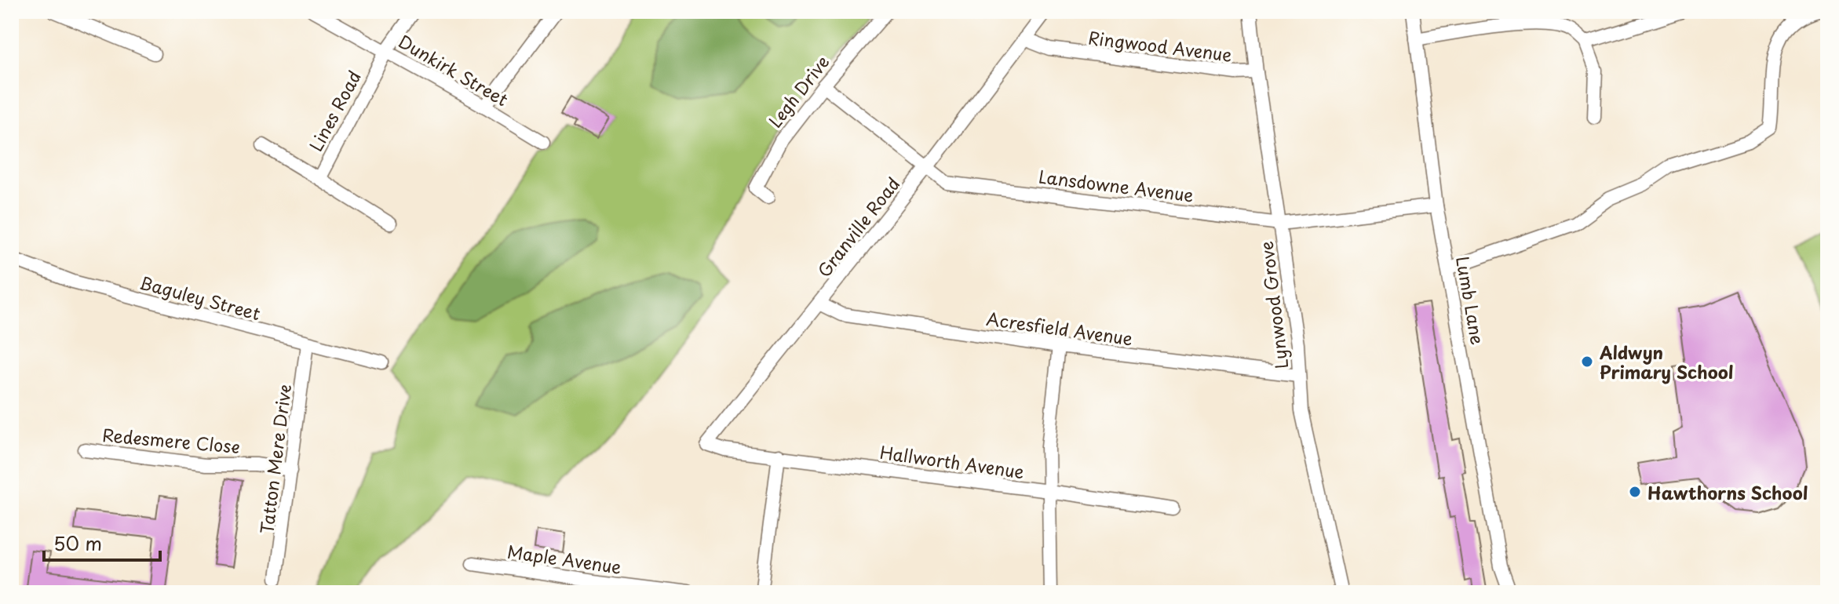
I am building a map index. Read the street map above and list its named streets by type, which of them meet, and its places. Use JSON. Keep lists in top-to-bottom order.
{
  "streets": {
    "street": [
      "Ringwood Avenue",
      "Dunkirk Street",
      "Legh Drive",
      "Lines Road",
      "Lansdowne Avenue",
      "Granville Road",
      "Baguley Street",
      "Lumb Lane",
      "Lynwood Grove",
      "Acresfield Avenue",
      "Redesmere Close",
      "Tatton Mere Drive",
      "Hallworth Avenue",
      "Maple Avenue"
    ]
  },
  "crossings": [
    ["Ringwood Avenue", "Granville Road"],
    ["Ringwood Avenue", "Lynwood Grove"],
    ["Dunkirk Street", "Lines Road"],
    ["Legh Drive", "Lansdowne Avenue"],
    ["Lansdowne Avenue", "Granville Road"],
    ["Lansdowne Avenue", "Lumb Lane"],
    ["Lansdowne Avenue", "Lynwood Grove"],
    ["Granville Road", "Acresfield Avenue"],
    ["Granville Road", "Hallworth Avenue"],
    ["Baguley Street", "Tatton Mere Drive"],
    ["Lynwood Grove", "Acresfield Avenue"],
    ["Redesmere Close", "Tatton Mere Drive"]
  ],
  "places": ["Aldwyn Primary School", "Hawthorns School"],
  "scale_bar": "50 m"
}
